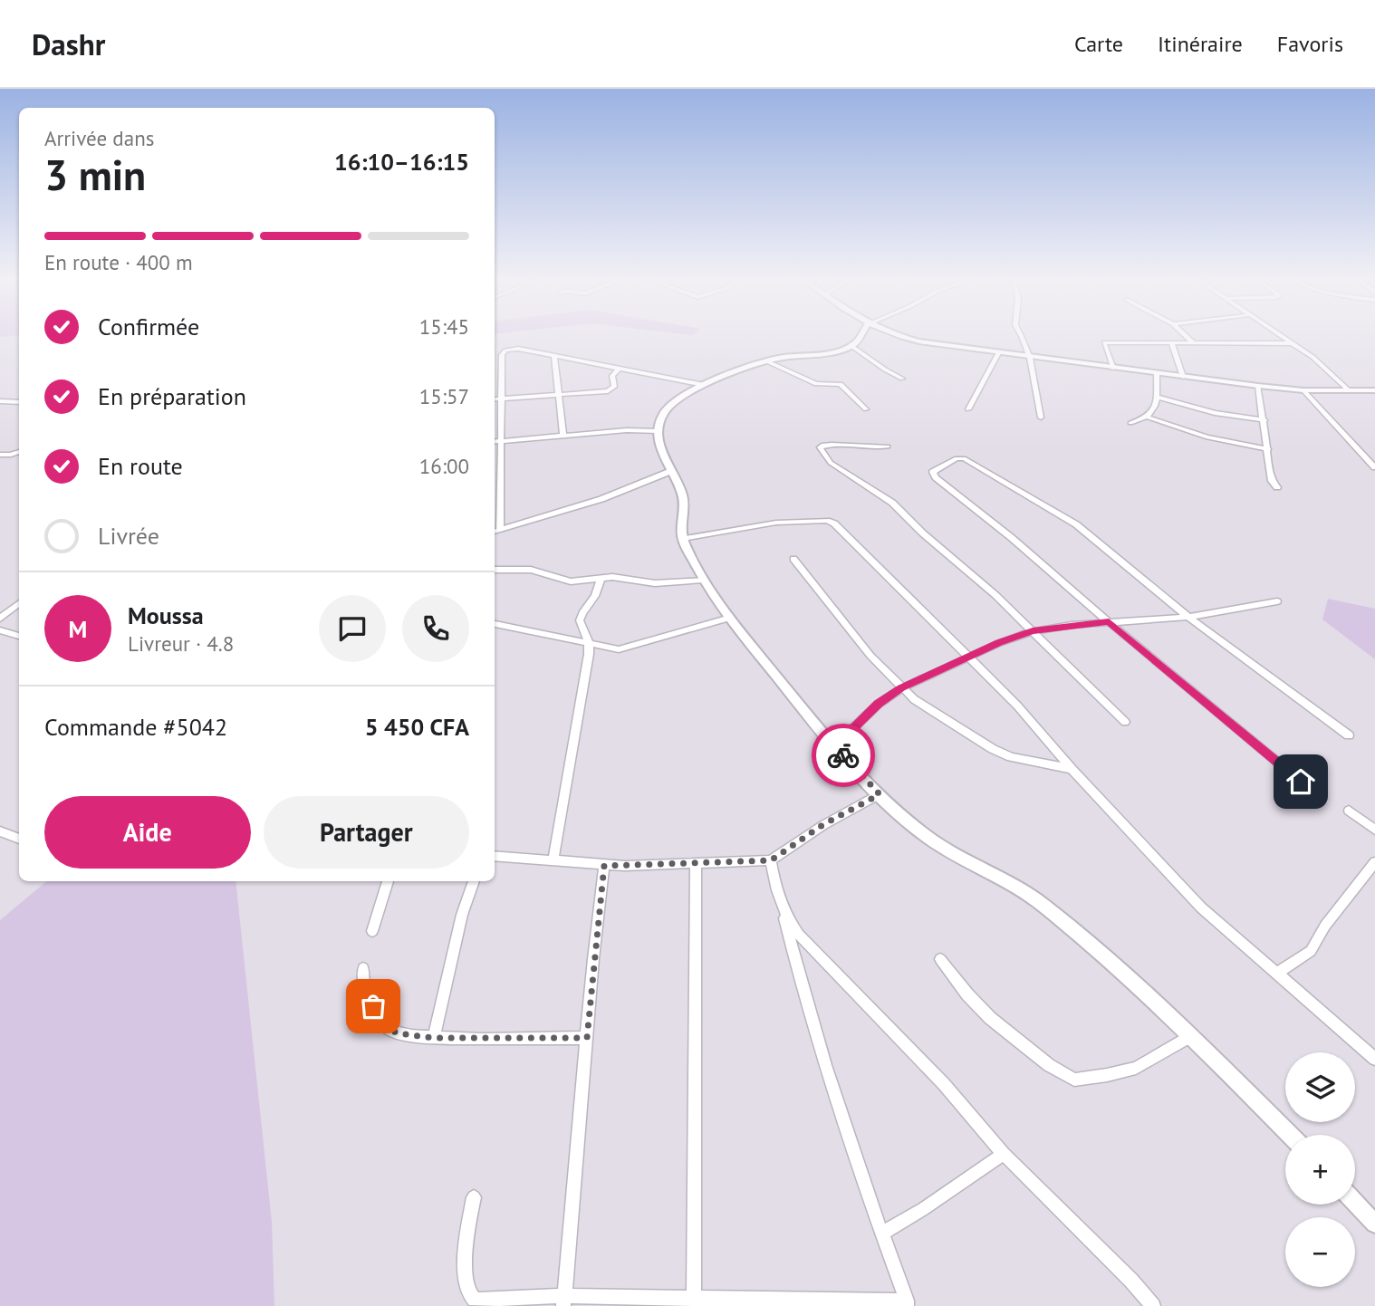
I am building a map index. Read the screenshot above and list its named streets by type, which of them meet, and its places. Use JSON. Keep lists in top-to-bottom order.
{
  "page": {
    "header": "Dashr",
    "nav": ["Carte", "Itinéraire", "Favoris"],
    "heading": ["3 min", "Arrivée dans", "16:10–16:15"],
    "panel": [
      "Moussa",
      "Livreur · 4.8",
      "Commande #5042",
      "5 450 CFA"
    ],
    "bar": "En route · 400 m",
    "list": [
      ["Confirmée", "15:45"],
      ["En préparation", "15:57"],
      ["En route", "16:00"],
      "Livrée"
    ],
    "round": "M",
    "buttons": ["Aide", "Partager"],
    "map_buttons": ["+", "−"]
  }
}
